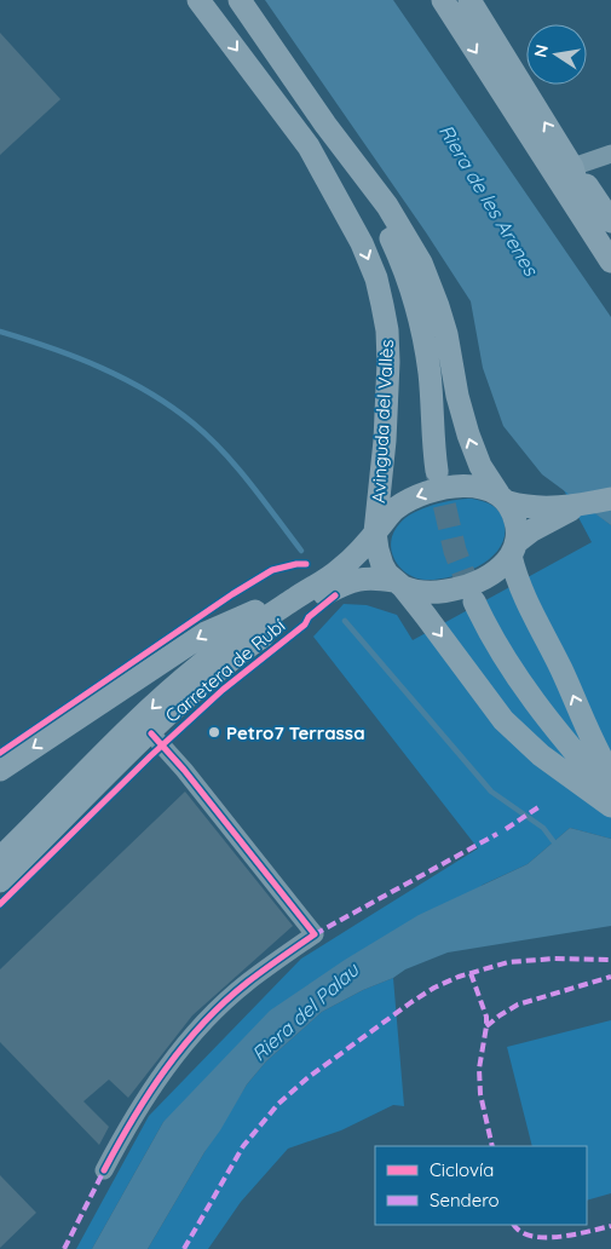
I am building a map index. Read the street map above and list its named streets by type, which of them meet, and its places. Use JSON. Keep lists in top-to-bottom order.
{
  "streets": {
    "main road": ["Avinguda del Vallès", "Carretera de Rubí"]
  },
  "crossings": [
    ["Avinguda del Vallès", "Carretera de Rubí"]
  ],
  "water": ["Riera de les Arenes", "Riera del Palau"],
  "places": ["Petro7 Terrassa"],
  "legend": ["Ciclovía", "Sendero"],
  "north": "left"
}
